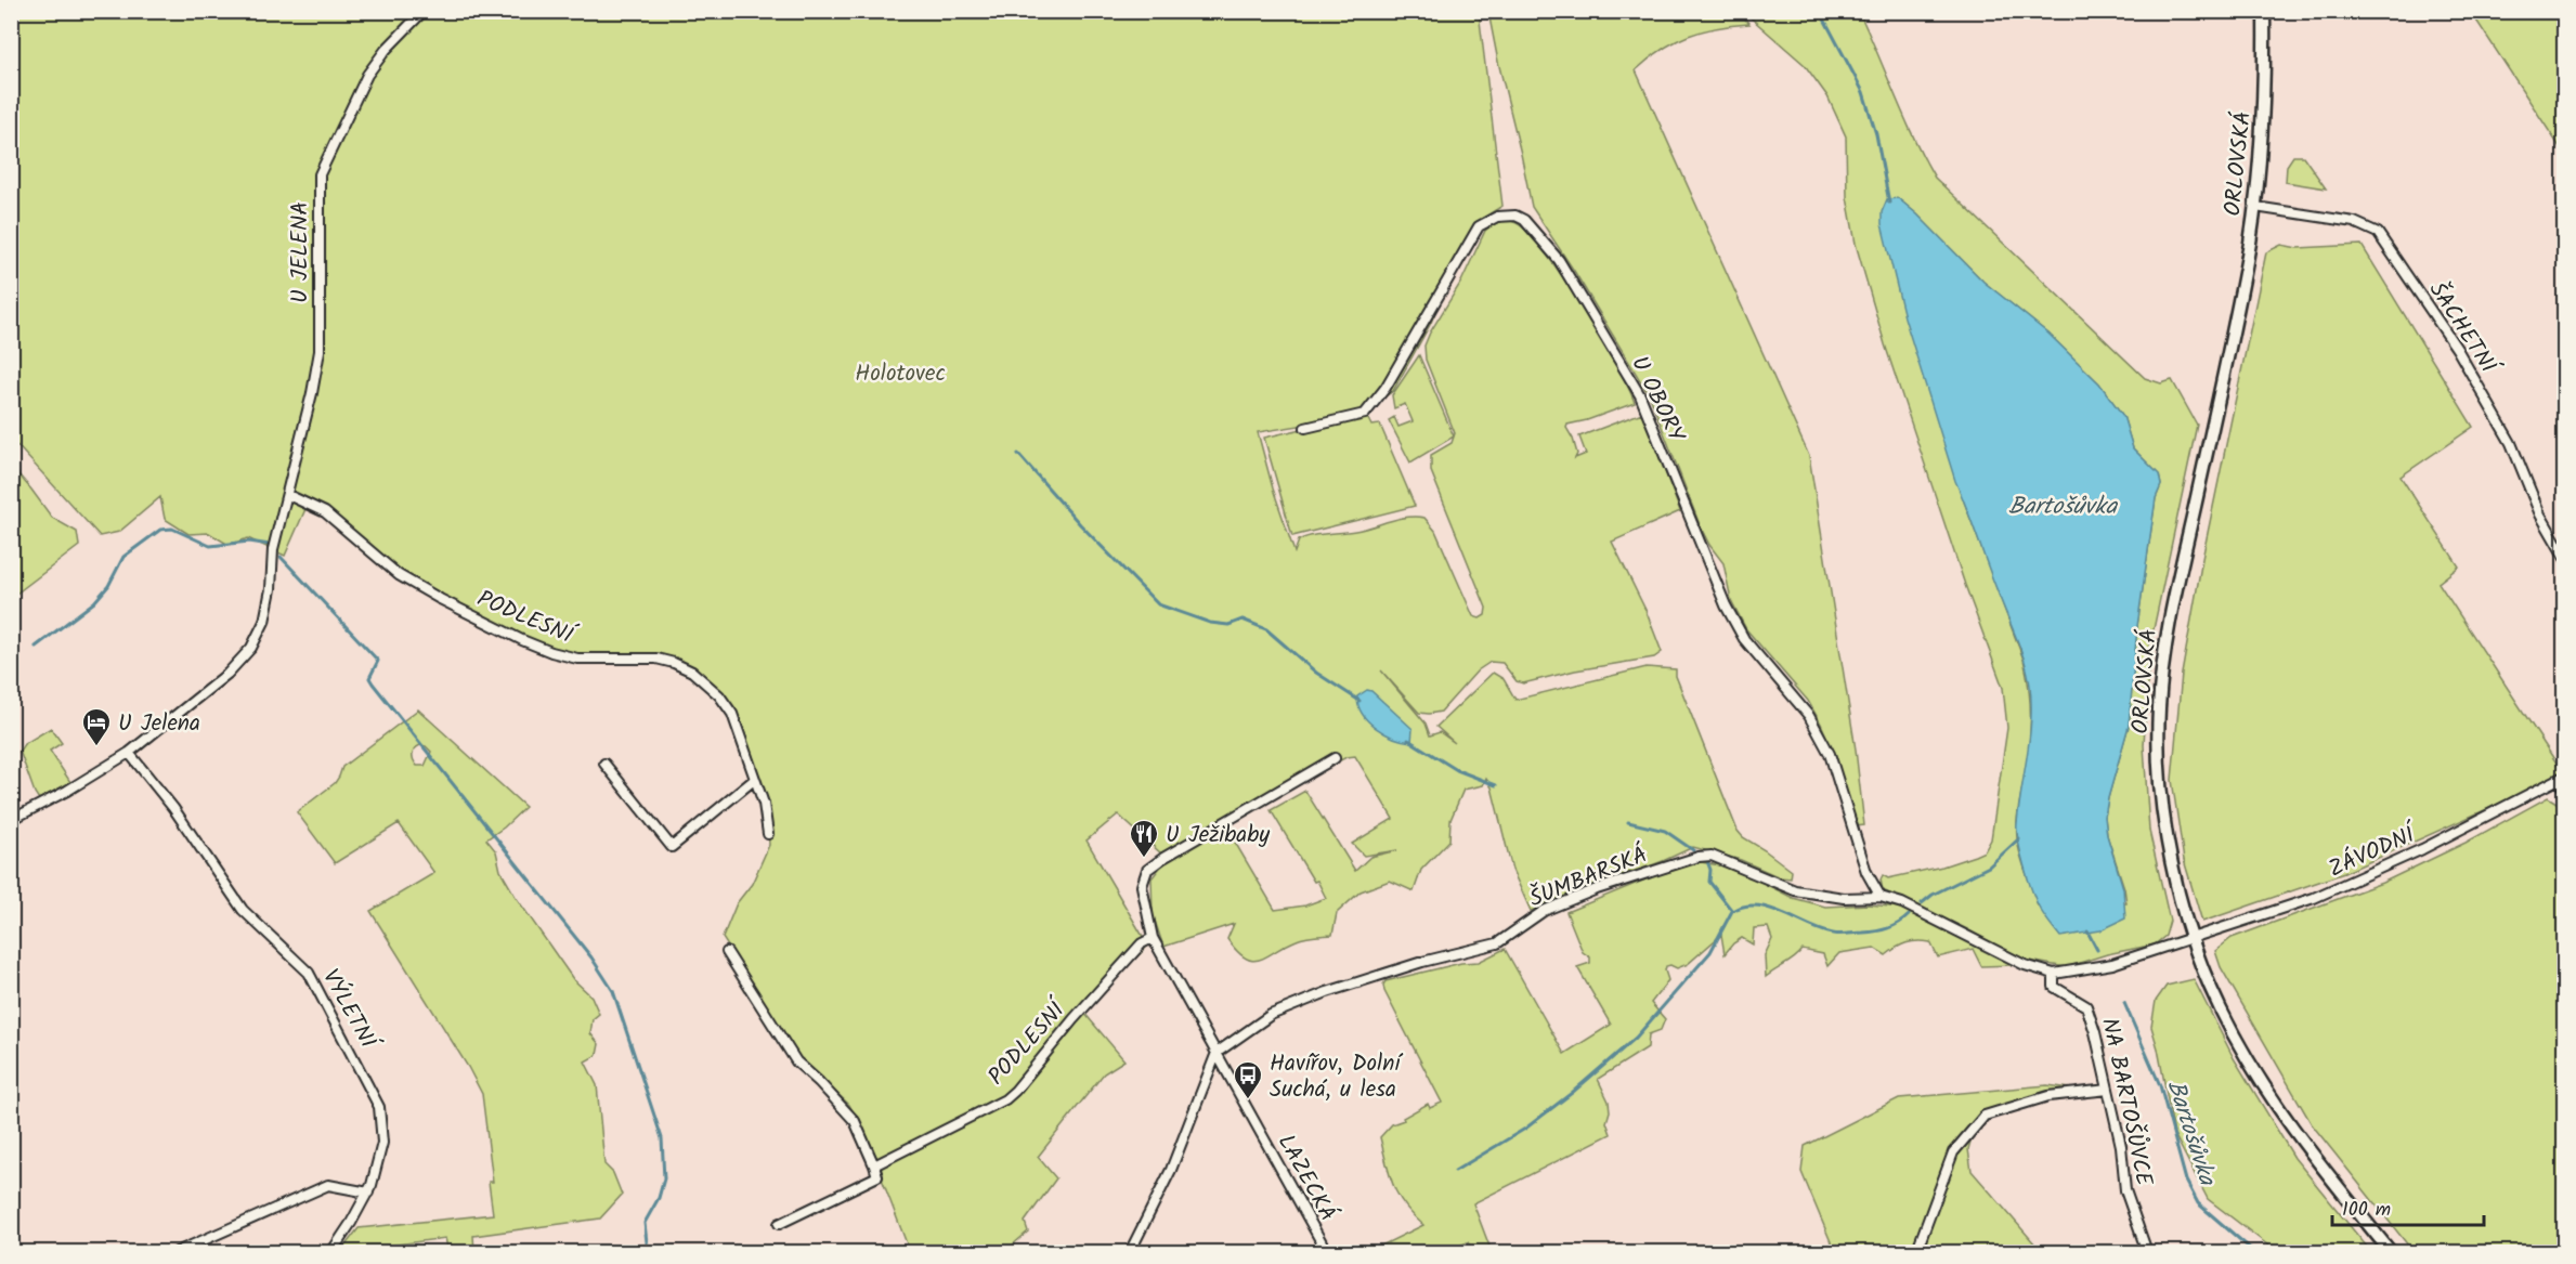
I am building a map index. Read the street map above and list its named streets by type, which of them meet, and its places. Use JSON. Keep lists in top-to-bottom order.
{
  "streets": {
    "street": [
      "ORLOVSKÁ",
      "U JELENA",
      "ŠACHETNÍ",
      "U OBORY",
      "PODLESNÍ",
      "ZÁVODNÍ",
      "ŠUMBARSKÁ",
      "VÝLETNÍ",
      "NA BARTOŠŮVCE",
      "LAZECKÁ"
    ]
  },
  "crossings": [
    ["ORLOVSKÁ", "ŠACHETNÍ"],
    ["ORLOVSKÁ", "ZÁVODNÍ"],
    ["ORLOVSKÁ", "ŠUMBARSKÁ"],
    ["U JELENA", "PODLESNÍ"],
    ["U JELENA", "VÝLETNÍ"],
    ["U OBORY", "ŠUMBARSKÁ"],
    ["PODLESNÍ", "LAZECKÁ"],
    ["ZÁVODNÍ", "ŠUMBARSKÁ"],
    ["ŠUMBARSKÁ", "NA BARTOŠŮVCE"],
    ["ŠUMBARSKÁ", "LAZECKÁ"]
  ],
  "water": ["Bartošůvka"],
  "parks": ["Holotovec"],
  "places": {
    "hotel": ["U Jelena"],
    "restaurant": ["U Ježibaby"],
    "bus stop": ["Havířov, Dolní Suchá, u lesa"]
  },
  "scale_bar": "100 m"
}
